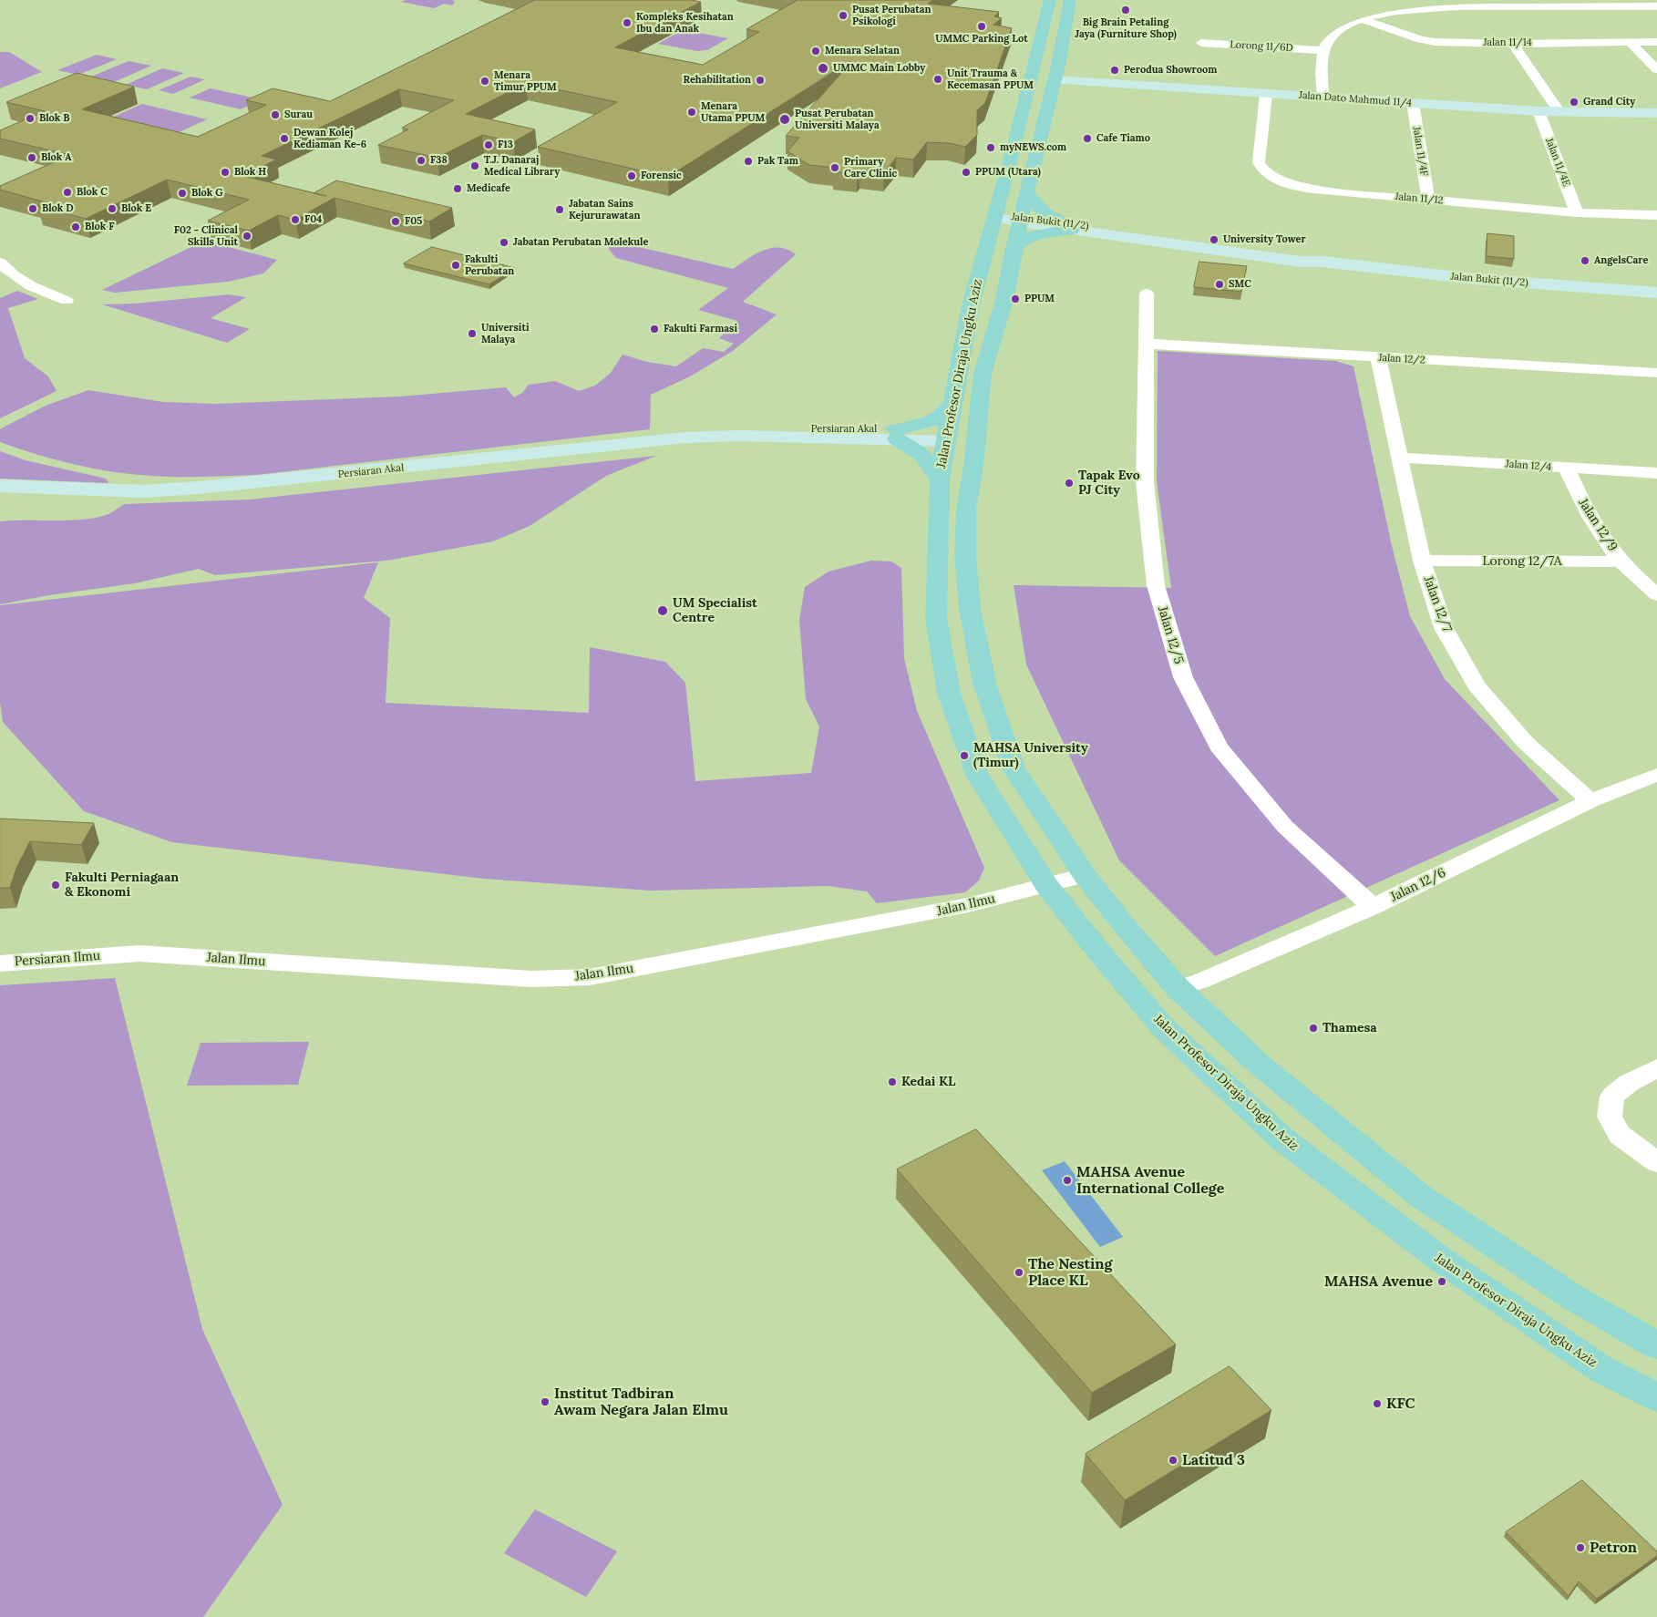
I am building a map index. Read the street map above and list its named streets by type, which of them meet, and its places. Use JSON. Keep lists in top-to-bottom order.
{
  "streets": {
    "main road": ["Jalan Profesor Diraja Ungku Aziz"],
    "street": [
      "Jalan 11/14",
      "Lorong 11/6D",
      "Jalan Dato Mahmud 11/4",
      "Jalan 11/4F",
      "Jalan 11/4E",
      "Jalan 11/12",
      "Jalan Bukit (11/2)",
      "Jalan 12/2",
      "Persiaran Akal",
      "Jalan 12/4",
      "Jalan 12/9",
      "Lorong 12/7A",
      "Jalan 12/7",
      "Jalan 12/5",
      "Jalan 12/6",
      "Jalan Ilmu",
      "Persiaran Ilmu"
    ]
  },
  "crossings": [
    ["Jalan Dato Mahmud 11/4", "Jalan 11/4F"],
    ["Jalan Dato Mahmud 11/4", "Jalan 11/4E"],
    ["Jalan Dato Mahmud 11/4", "Jalan 11/12"],
    ["Jalan Dato Mahmud 11/4", "Jalan Profesor Diraja Ungku Aziz"],
    ["Jalan 11/4F", "Jalan 11/12"],
    ["Jalan 11/4E", "Jalan 11/12"],
    ["Jalan Bukit (11/2)", "Jalan Profesor Diraja Ungku Aziz"],
    ["Jalan 12/2", "Jalan 12/7"],
    ["Jalan 12/2", "Jalan 12/5"],
    ["Jalan Profesor Diraja Ungku Aziz", "Persiaran Akal"],
    ["Jalan Profesor Diraja Ungku Aziz", "Jalan 12/6"],
    ["Jalan Profesor Diraja Ungku Aziz", "Jalan Ilmu"],
    ["Jalan 12/4", "Jalan 12/9"],
    ["Jalan 12/4", "Jalan 12/7"],
    ["Jalan 12/9", "Lorong 12/7A"],
    ["Lorong 12/7A", "Jalan 12/7"],
    ["Jalan 12/7", "Jalan 12/6"],
    ["Jalan 12/5", "Jalan 12/6"],
    ["Jalan Ilmu", "Persiaran Ilmu"]
  ],
  "places": [
    "Big Brain Petaling Jaya (Furniture Shop)",
    "Pusat Perubatan Psikologi",
    "Kompleks Kesihatan Ibu dan Anak",
    "UMMC Parking Lot",
    "Menara Selatan",
    "UMMC Main Lobby",
    "Perodua Showroom",
    "Unit Trauma & Kecemasan PPUM",
    "Rehabilitation",
    "Menara Timur PPUM",
    "Grand City",
    "Menara Utama PPUM",
    "Surau",
    "Blok B",
    "Pusat Perubatan Universiti Malaya",
    "Dewan Kolej Kediaman Ke-6",
    "Cafe Tiamo",
    "F13",
    "myNEWS.com",
    "Blok A",
    "F38",
    "Pak Tam",
    "T.J. Danaraj Medical Library",
    "Primary Care Clinic",
    "Blok H",
    "PPUM (Utara)",
    "Forensic",
    "Medicafe",
    "Blok C",
    "Blok G",
    "Blok D",
    "Blok E",
    "Jabatan Sains Kejururawatan",
    "F04",
    "F05",
    "Blok F",
    "F02 - Clinical Skills Unit",
    "University Tower",
    "Jabatan Perubatan Molekule",
    "AngelsCare",
    "Fakulti Perubatan",
    "SMC",
    "PPUM",
    "Fakulti Farmasi",
    "Universiti Malaya",
    "Tapak Evo PJ City",
    "UM Specialist Centre",
    "MAHSA University (Timur)",
    "Fakulti Perniagaan & Ekonomi",
    "Thamesa",
    "Kedai KL",
    "MAHSA Avenue International College",
    "The Nesting Place KL",
    "MAHSA Avenue",
    "Institut Tadbiran Awam Negara Jalan Elmu",
    "KFC",
    "Latitud 3",
    "Petron"
  ]
}
